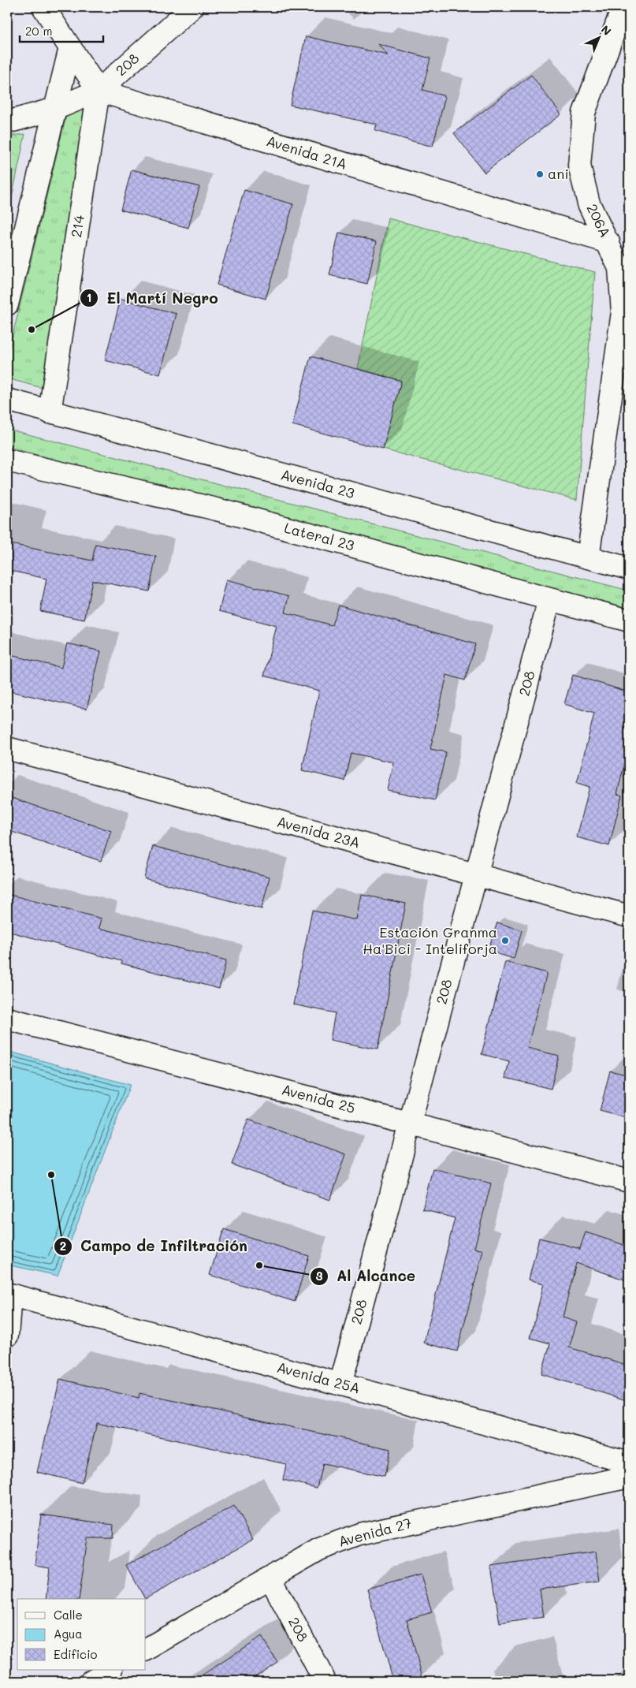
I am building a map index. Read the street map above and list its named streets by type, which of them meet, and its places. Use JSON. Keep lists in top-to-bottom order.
{
  "streets": {
    "street": [
      "208",
      "Avenida 21A",
      "206A",
      "214",
      "Avenida 23",
      "Lateral 23",
      "Avenida 23A",
      "Avenida 25",
      "Avenida 25A",
      "Avenida 27"
    ]
  },
  "crossings": [
    ["208", "Avenida 21A"],
    ["208", "214"],
    ["208", "Lateral 23"],
    ["208", "Avenida 23A"],
    ["208", "Avenida 25"],
    ["208", "Avenida 25A"],
    ["208", "Avenida 27"],
    ["Avenida 21A", "206A"],
    ["Avenida 21A", "214"],
    ["206A", "Avenida 23"],
    ["214", "Avenida 23"]
  ],
  "places": [
    "ani",
    "El Martí Negro",
    "Estación Granma Ha'Bici - Inteliforja",
    "Campo de Infiltración",
    "Al Alcance"
  ],
  "legend": ["Calle", "Agua", "Edificio"],
  "scale_bar": "20 m",
  "north": "top right"
}
